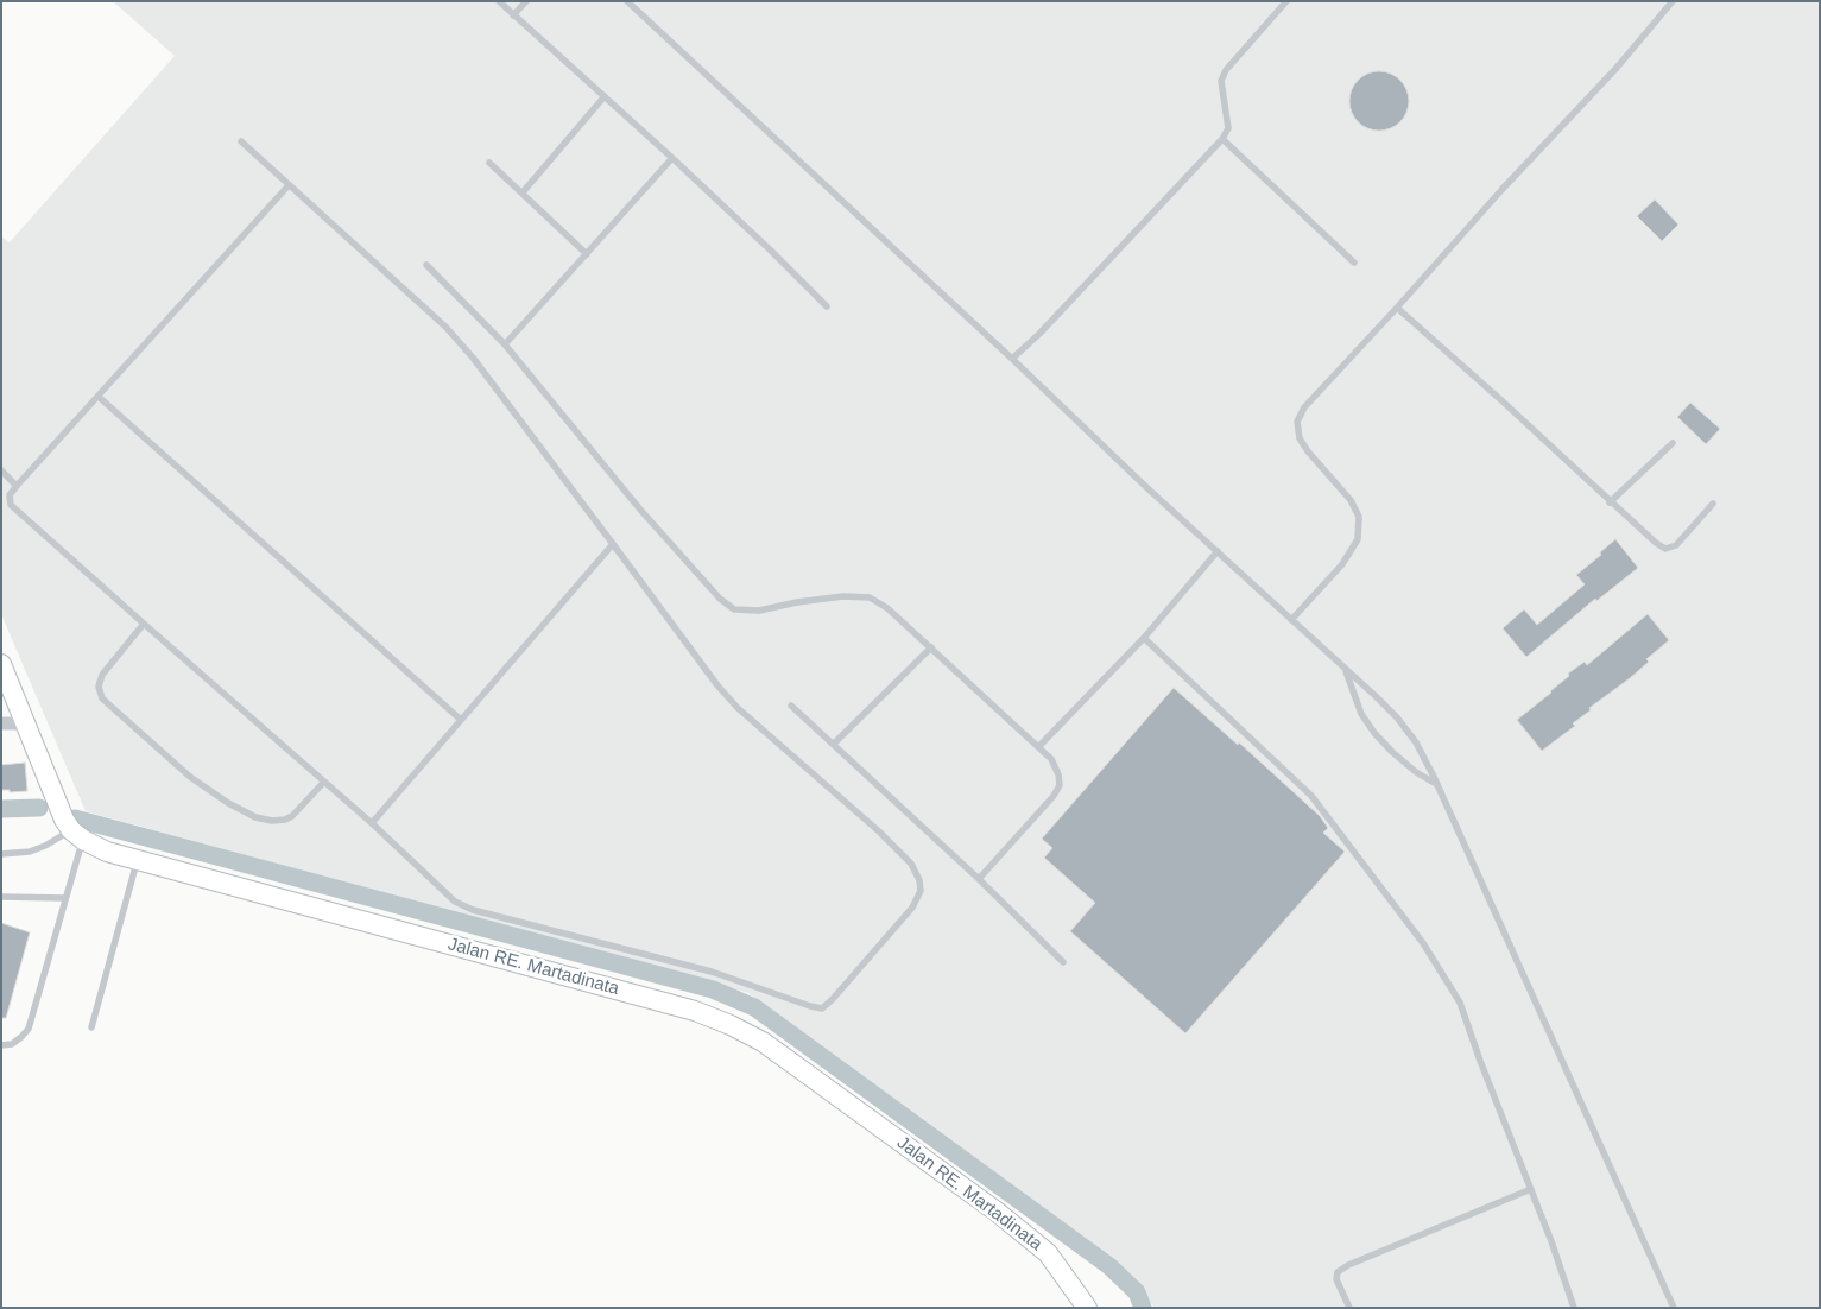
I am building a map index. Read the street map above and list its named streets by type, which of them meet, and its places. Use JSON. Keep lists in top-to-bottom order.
{
  "streets": {
    "main road": ["Jalan RE. Martadinata"]
  }
}
